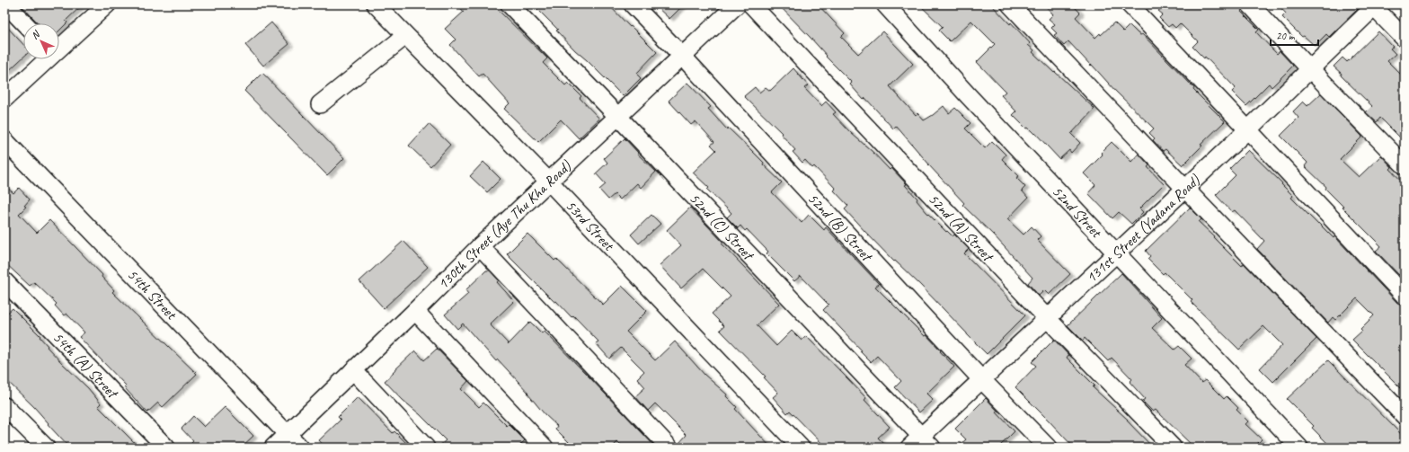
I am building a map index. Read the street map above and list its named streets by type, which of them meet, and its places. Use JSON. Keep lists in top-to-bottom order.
{
  "streets": {
    "street": [
      "52nd Street",
      "130th Street (Aye Thu Kha Road)",
      "53rd Street",
      "52nd (C) Street",
      "52nd (B) Street",
      "52nd (A) Street",
      "131st Street (Yadana Road)",
      "54th Street",
      "54th (A) Street"
    ]
  },
  "crossings": [
    ["52nd Street", "131st Street (Yadana Road)"],
    ["130th Street (Aye Thu Kha Road)", "53rd Street"],
    ["130th Street (Aye Thu Kha Road)", "52nd (C) Street"],
    ["130th Street (Aye Thu Kha Road)", "52nd (B) Street"],
    ["130th Street (Aye Thu Kha Road)", "54th Street"],
    ["52nd (C) Street", "131st Street (Yadana Road)"],
    ["52nd (B) Street", "131st Street (Yadana Road)"],
    ["52nd (A) Street", "131st Street (Yadana Road)"]
  ],
  "scale_bar": "20 m",
  "north": "top left"
}
